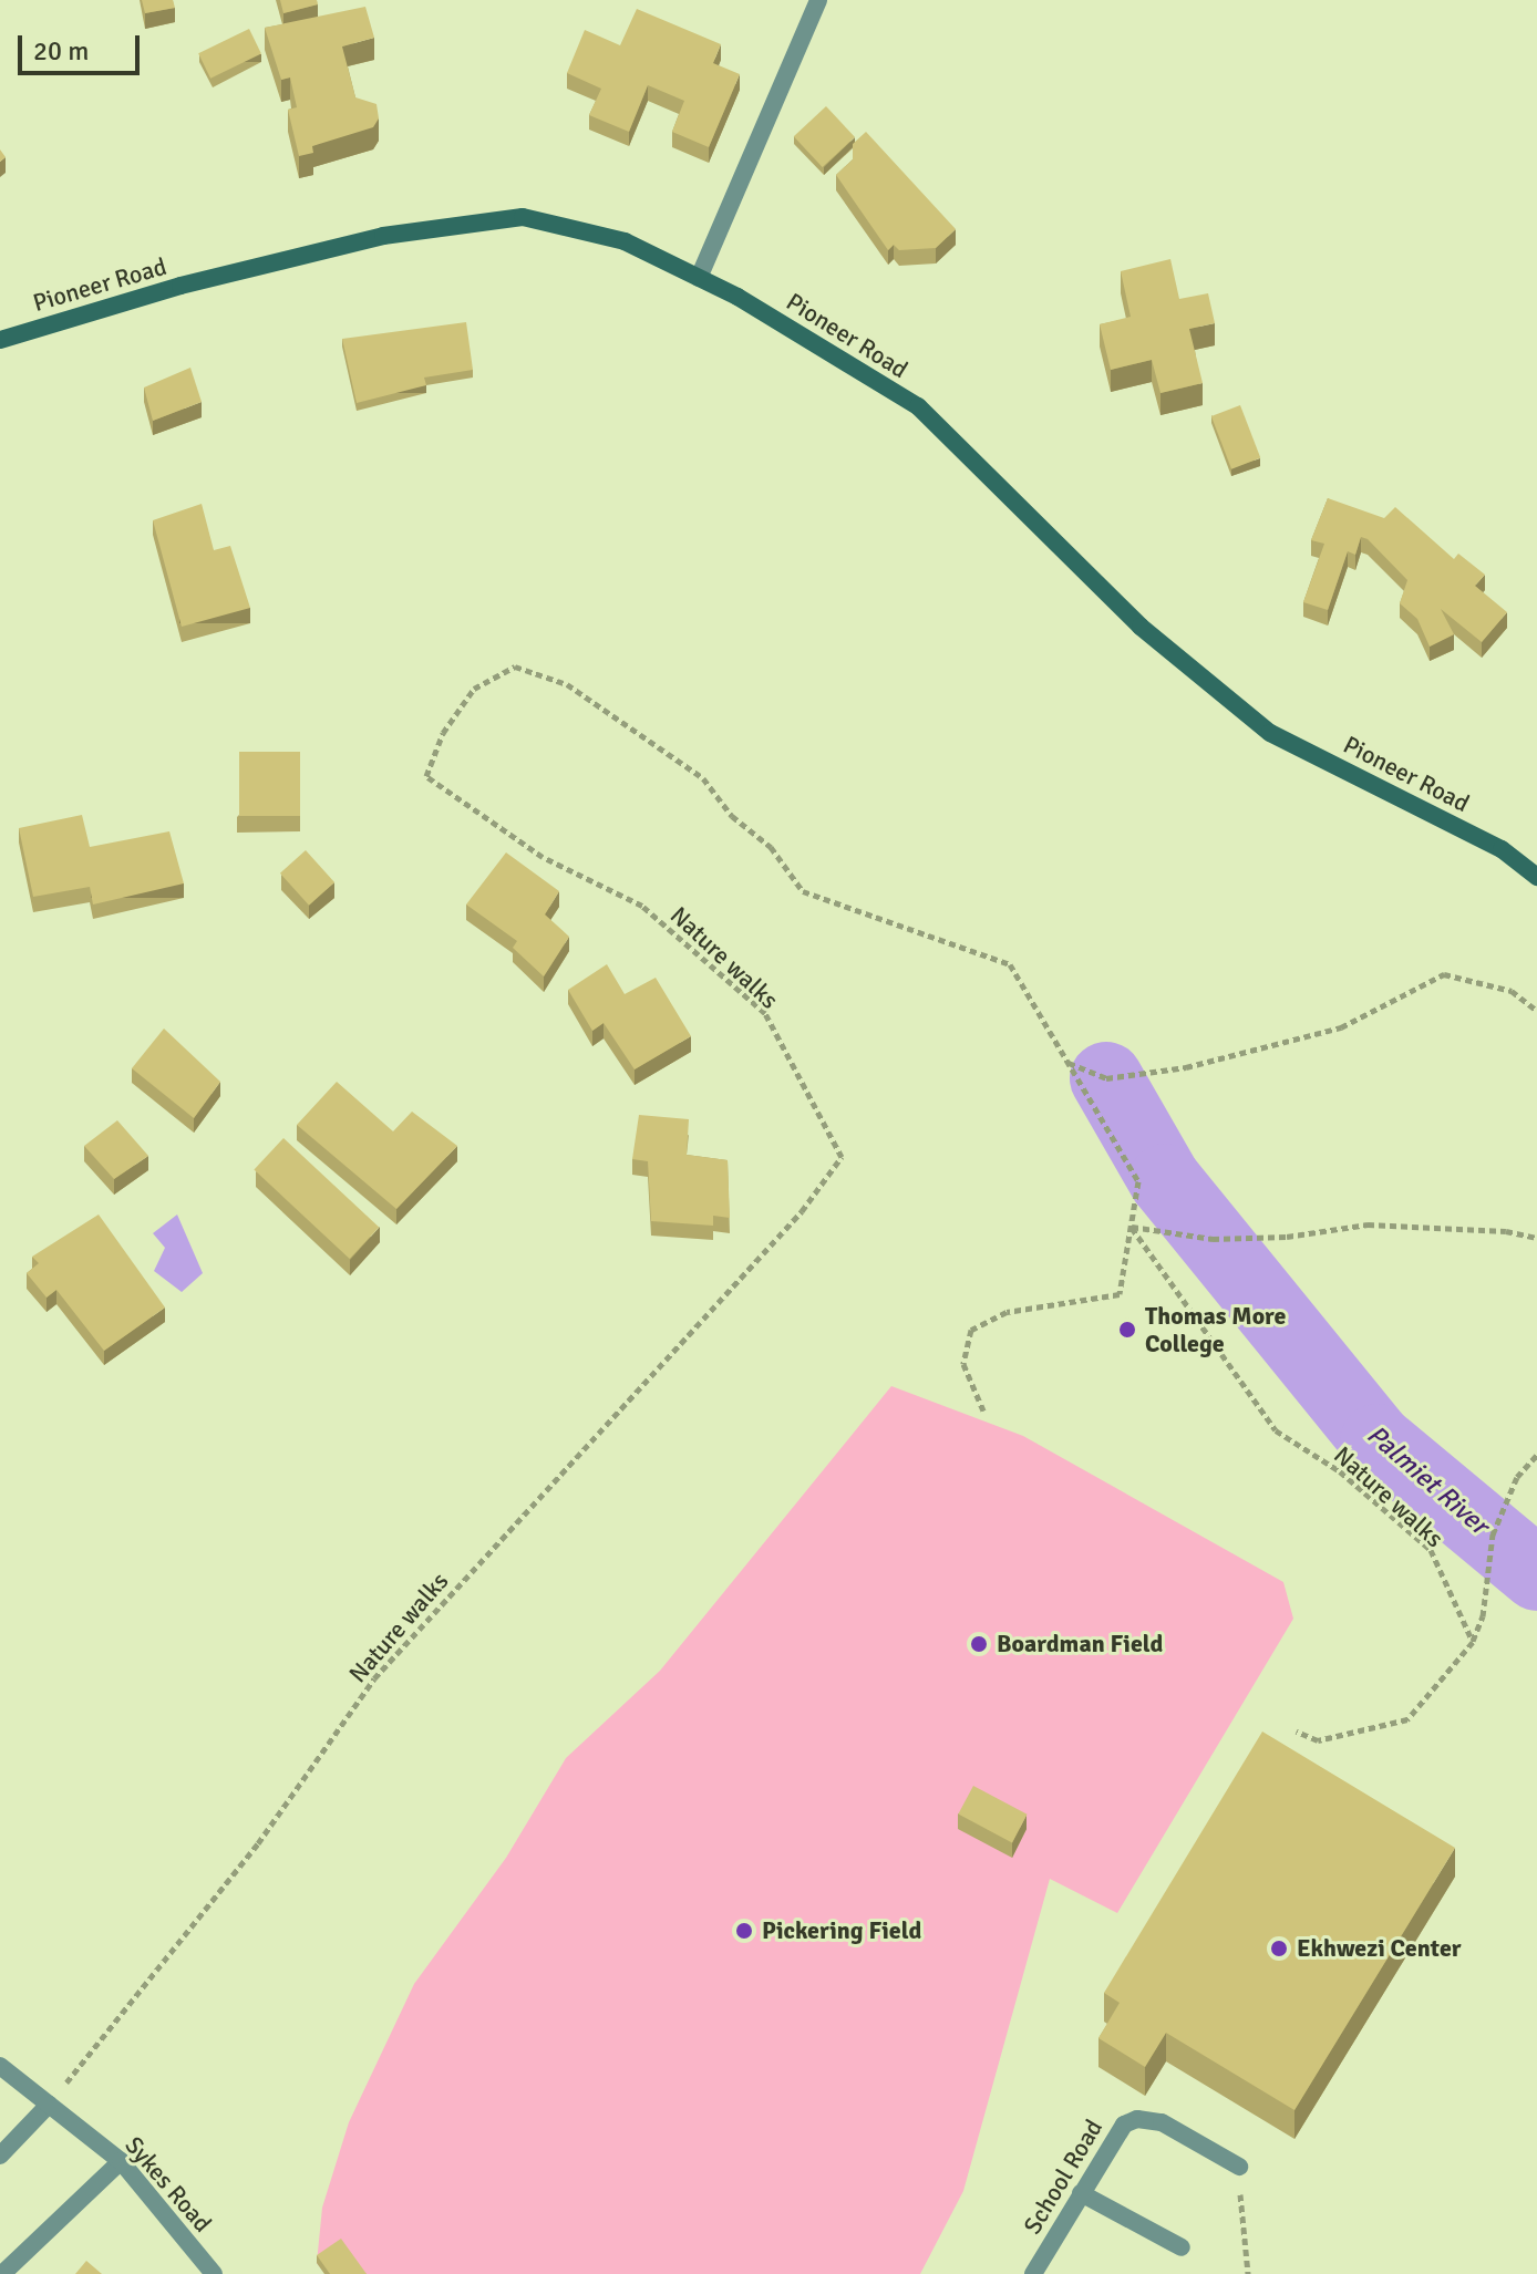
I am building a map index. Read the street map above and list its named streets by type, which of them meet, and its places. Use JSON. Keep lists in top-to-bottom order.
{
  "streets": {
    "main road": ["Pioneer Road"],
    "street": ["School Road", "Sykes Road"],
    "path": ["Nature walks"]
  },
  "crossings": [
    ["Nature walks", "Sykes Road"]
  ],
  "water": ["Palmiet River"],
  "places": [
    "Thomas More College",
    "Boardman Field",
    "Pickering Field",
    "Ekhwezi Center"
  ],
  "scale_bar": "20 m"
}
